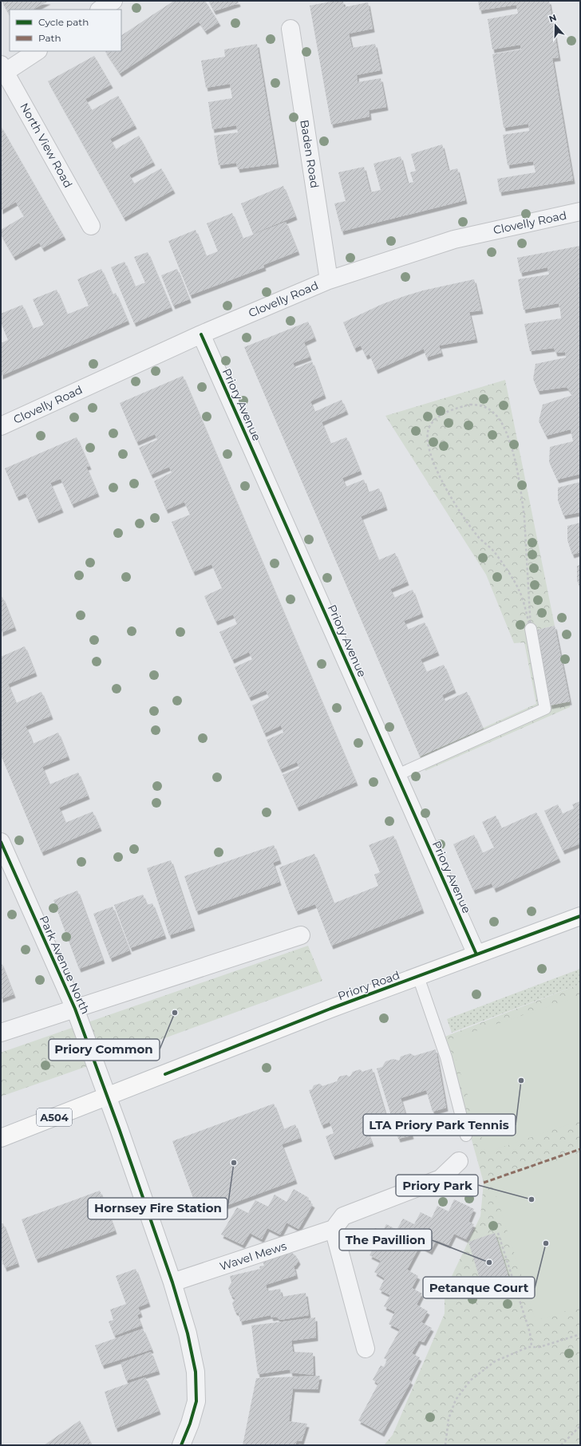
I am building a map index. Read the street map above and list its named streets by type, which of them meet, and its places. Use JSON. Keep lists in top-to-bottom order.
{
  "streets": {
    "main road": ["Priory Road", "A504"],
    "street": [
      "North View Road",
      "Baden Road",
      "Clovelly Road",
      "Priory Avenue",
      "Park Avenue North",
      "Wavel Mews"
    ]
  },
  "crossings": [
    ["Baden Road", "Clovelly Road"],
    ["Clovelly Road", "Priory Avenue"],
    ["Priory Avenue", "Priory Road"],
    ["Park Avenue North", "Priory Road"],
    ["Park Avenue North", "Wavel Mews"]
  ],
  "places": [
    "Priory Common",
    "LTA Priory Park Tennis",
    "Hornsey Fire Station",
    "Priory Park",
    "Petanque Court",
    "The Pavillion"
  ],
  "legend": ["Cycle path", "Path"],
  "north": "top"
}
